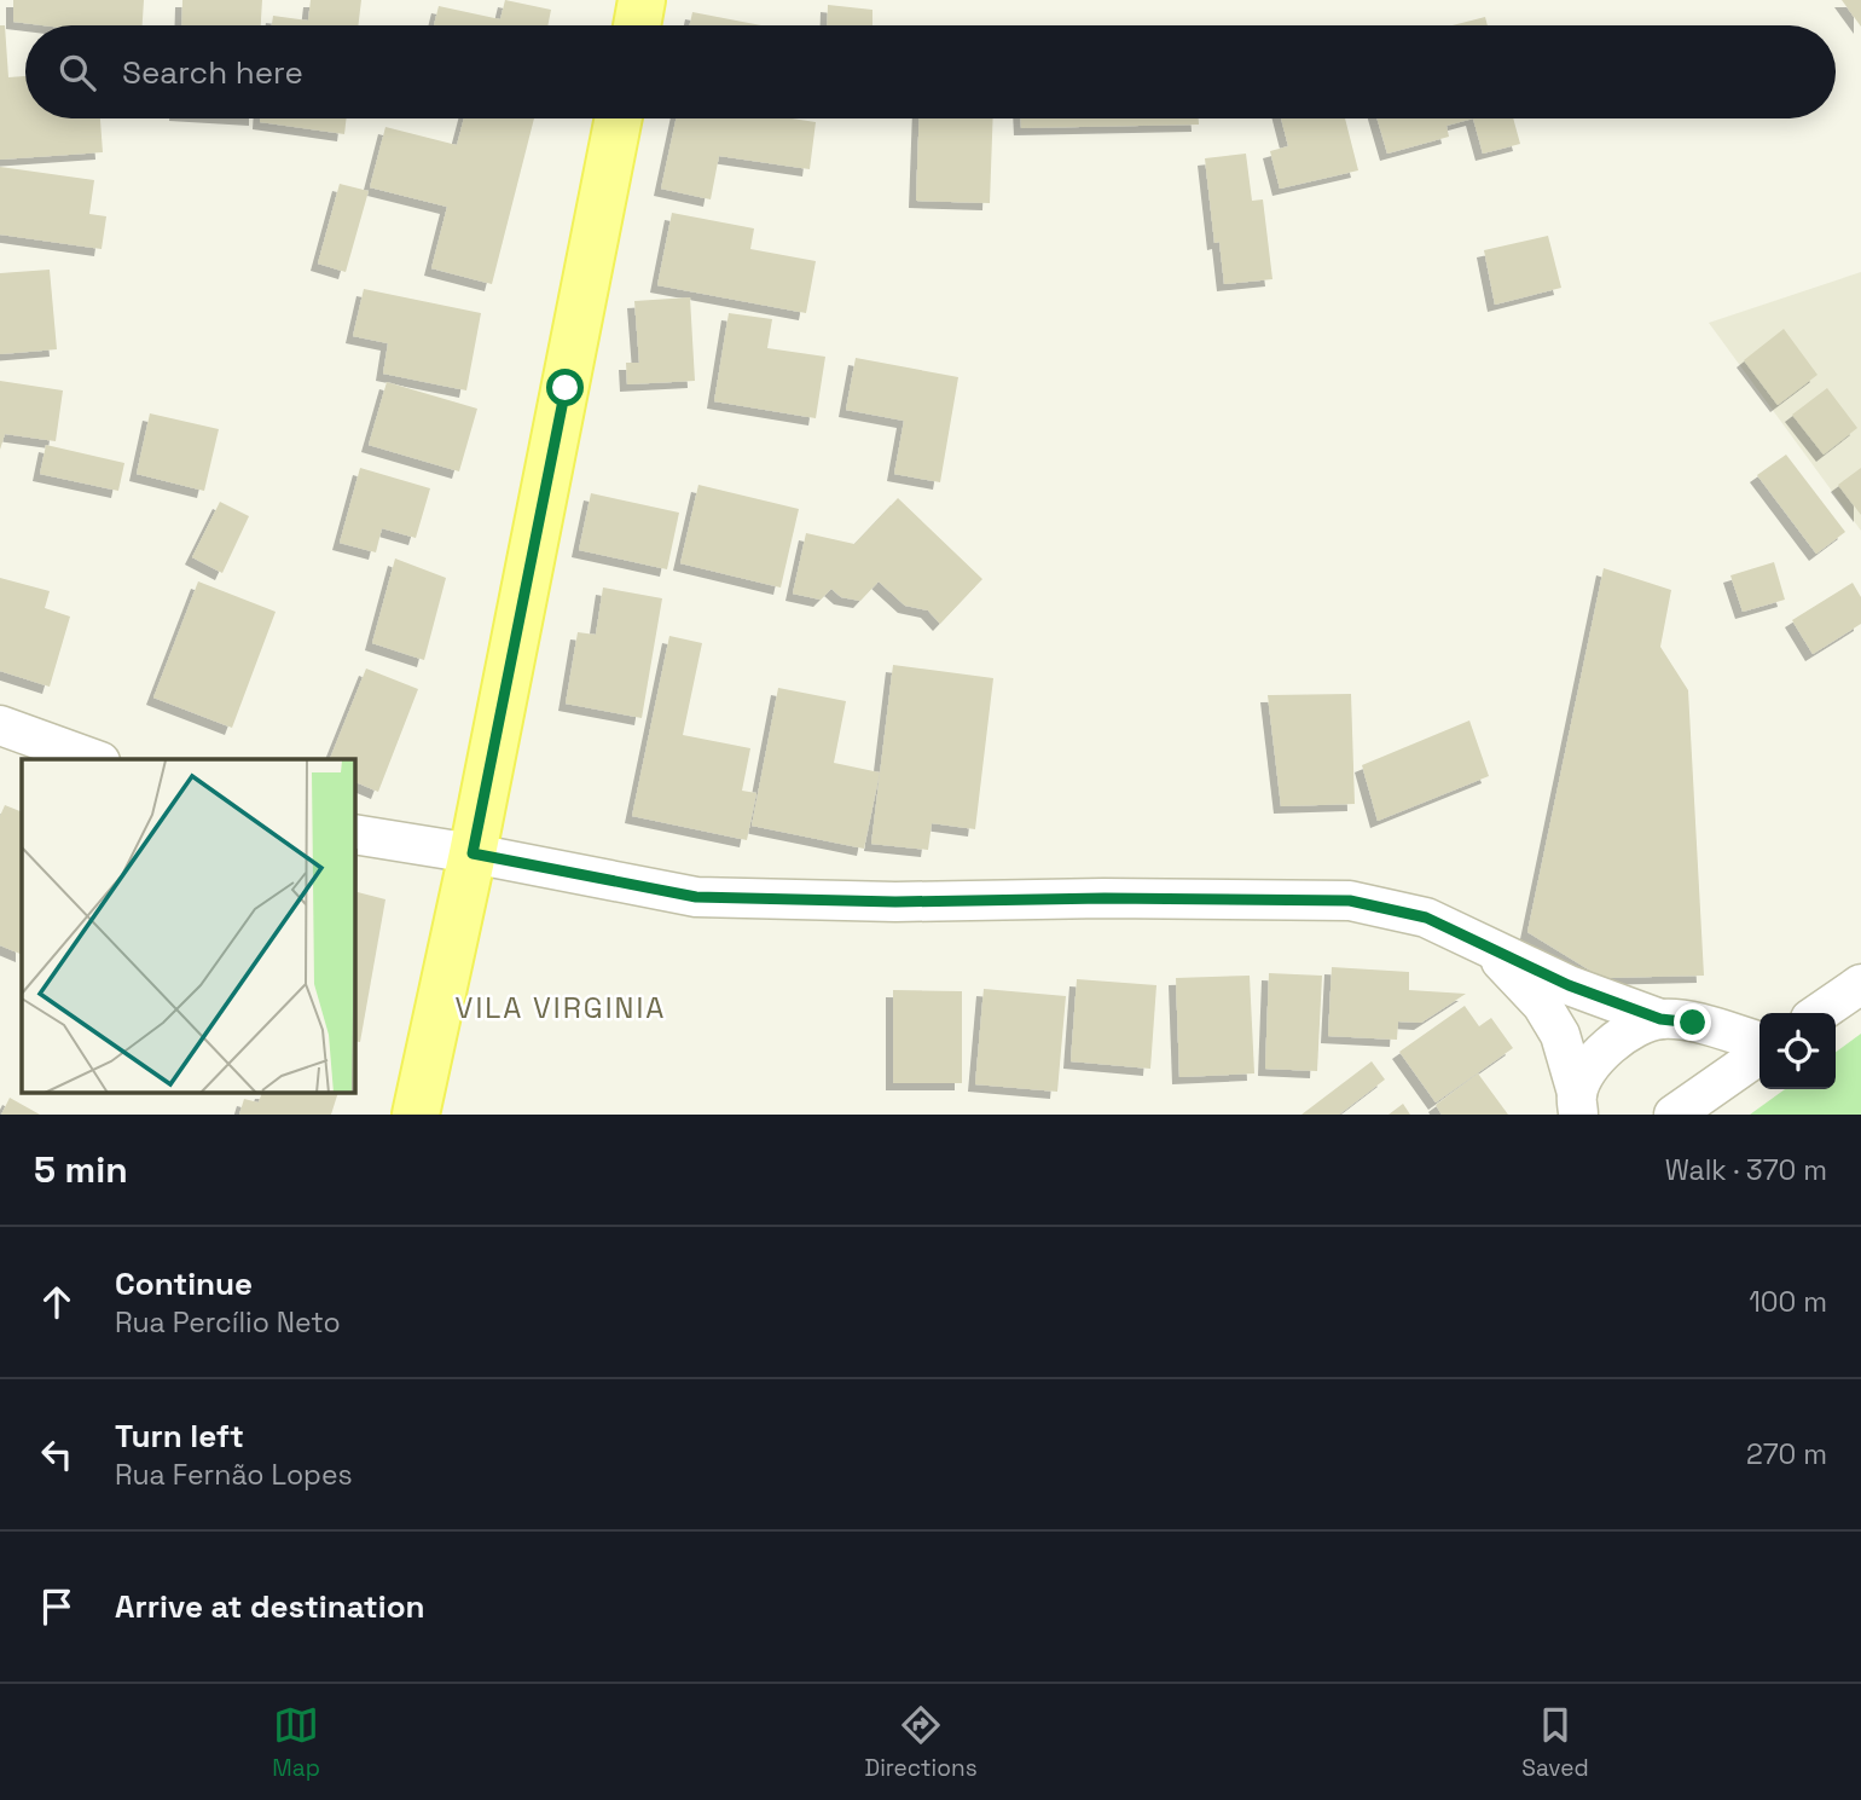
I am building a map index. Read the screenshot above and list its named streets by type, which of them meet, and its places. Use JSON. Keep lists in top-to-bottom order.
{
  "districts": ["VILA VIRGINIA"],
  "page": {
    "search": "Search here",
    "heading": ["5 min", "Walk · 370 m"],
    "list": [
      ["Continue", "Rua Percílio Neto", "100 m"],
      ["Turn left", "Rua Fernão Lopes", "270 m"],
      "Arrive at destination"
    ],
    "nav": ["Map", "Directions", "Saved"]
  }
}
